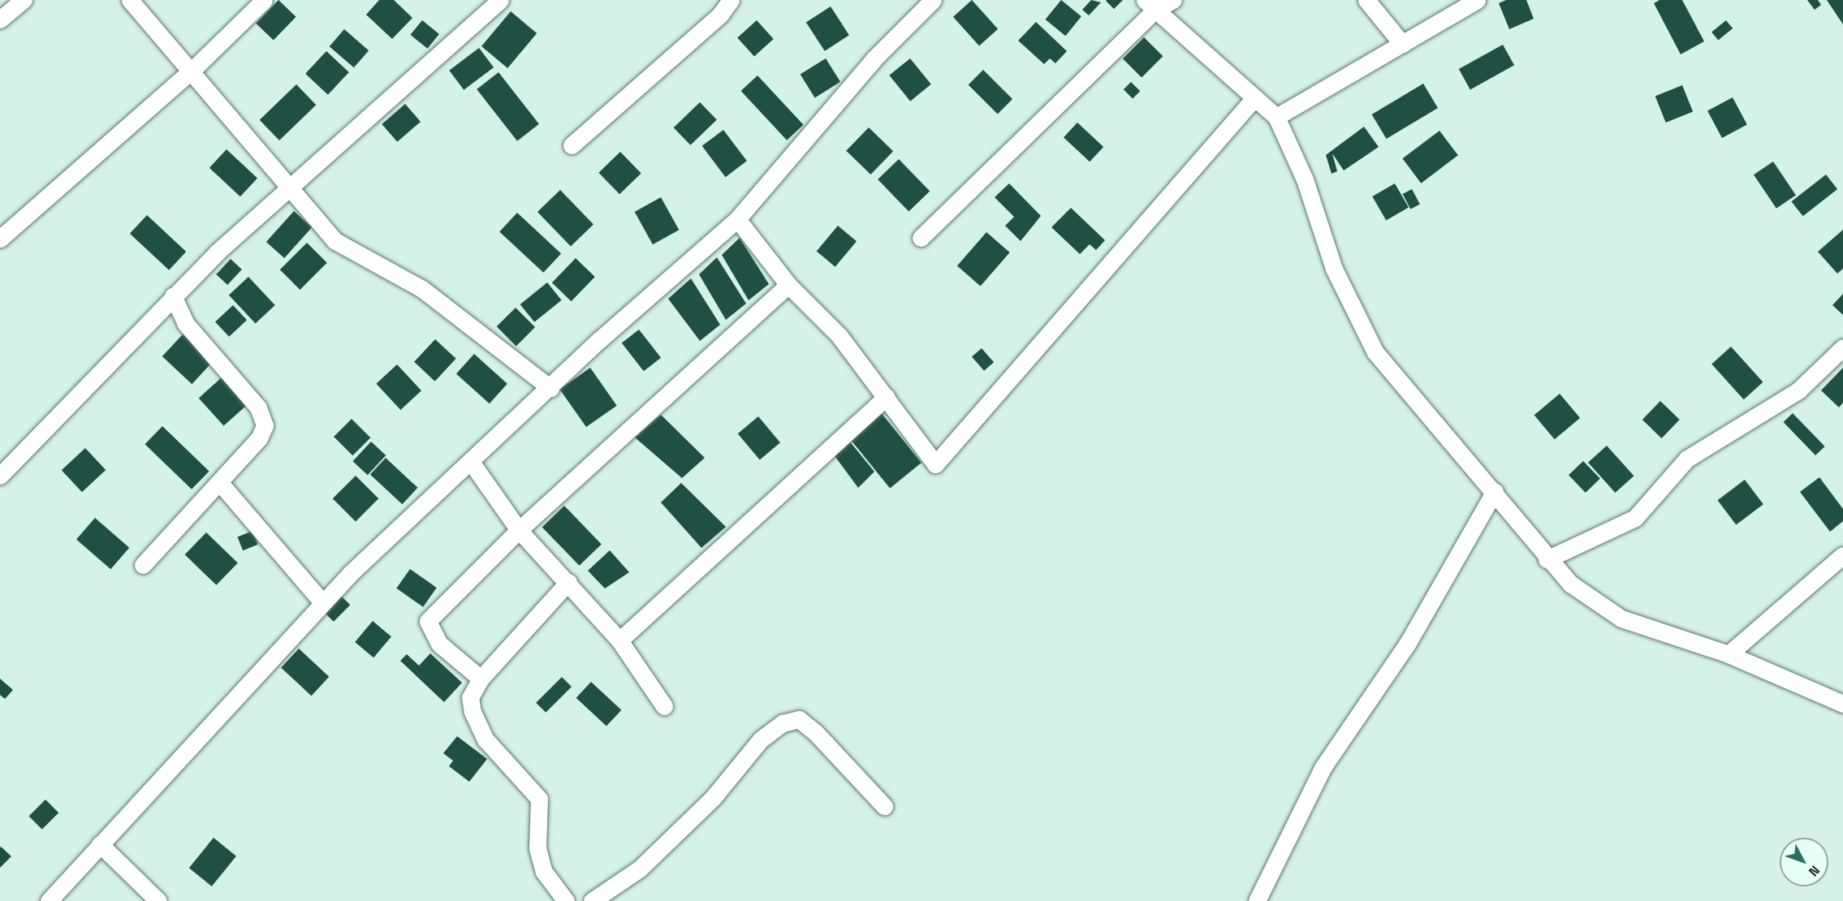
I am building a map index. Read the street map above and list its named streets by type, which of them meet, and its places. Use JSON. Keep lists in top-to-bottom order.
{
  "north": "bottom right"
}
